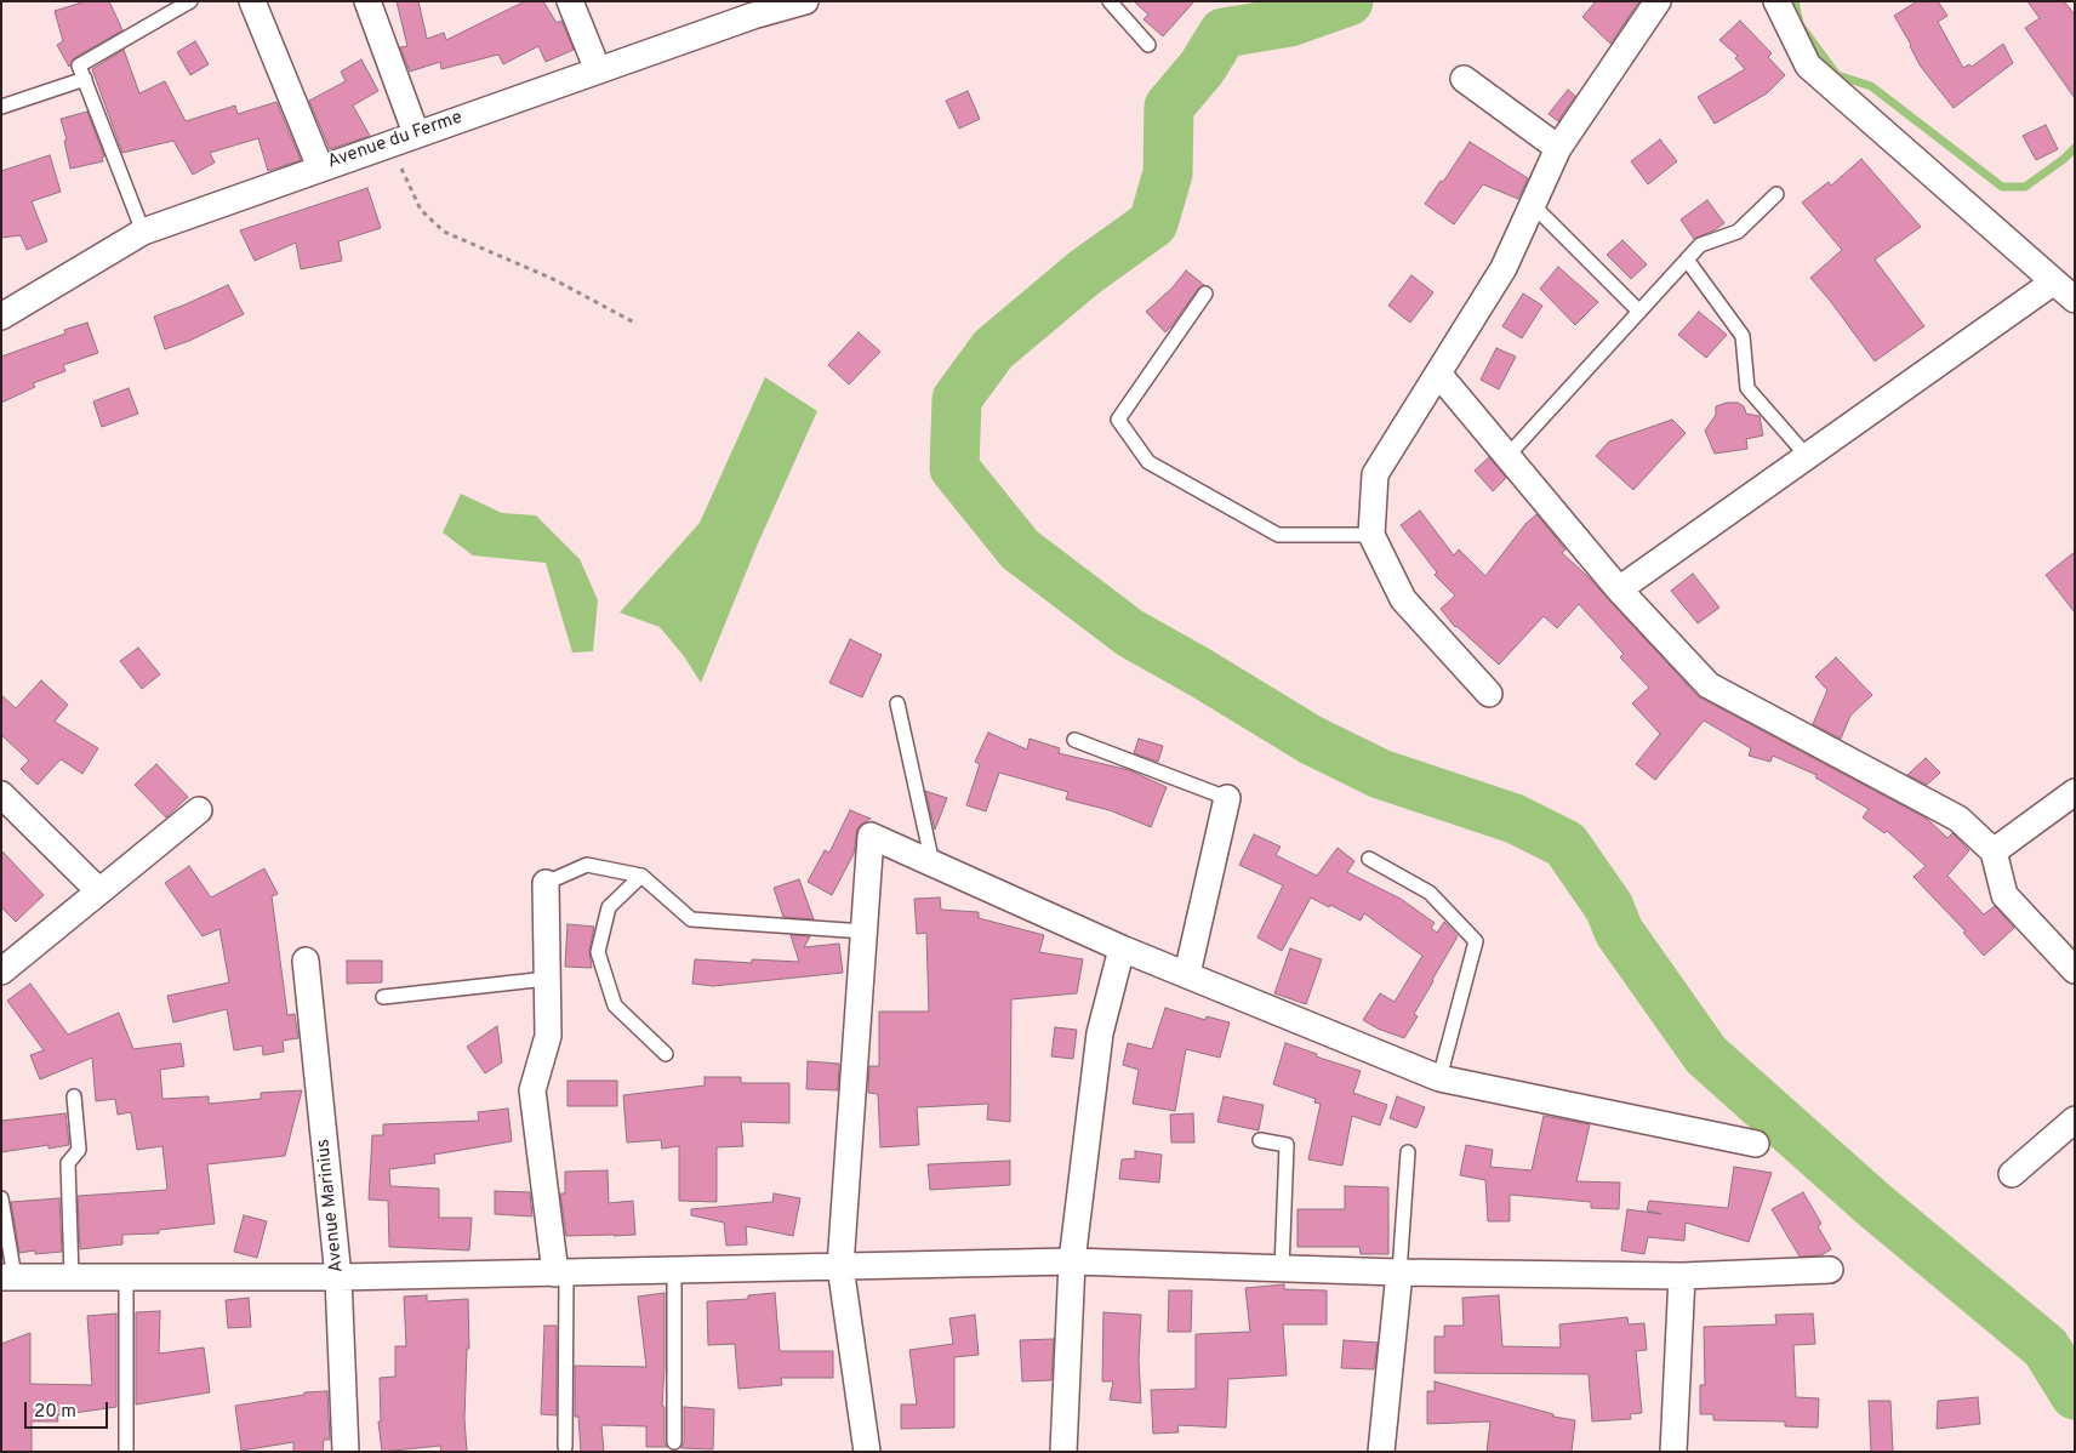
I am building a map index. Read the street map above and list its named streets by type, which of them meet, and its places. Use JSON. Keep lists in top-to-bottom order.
{
  "streets": {
    "street": ["Avenue du Ferme", "Avenue Marinius"]
  },
  "scale_bar": "20 m"
}
